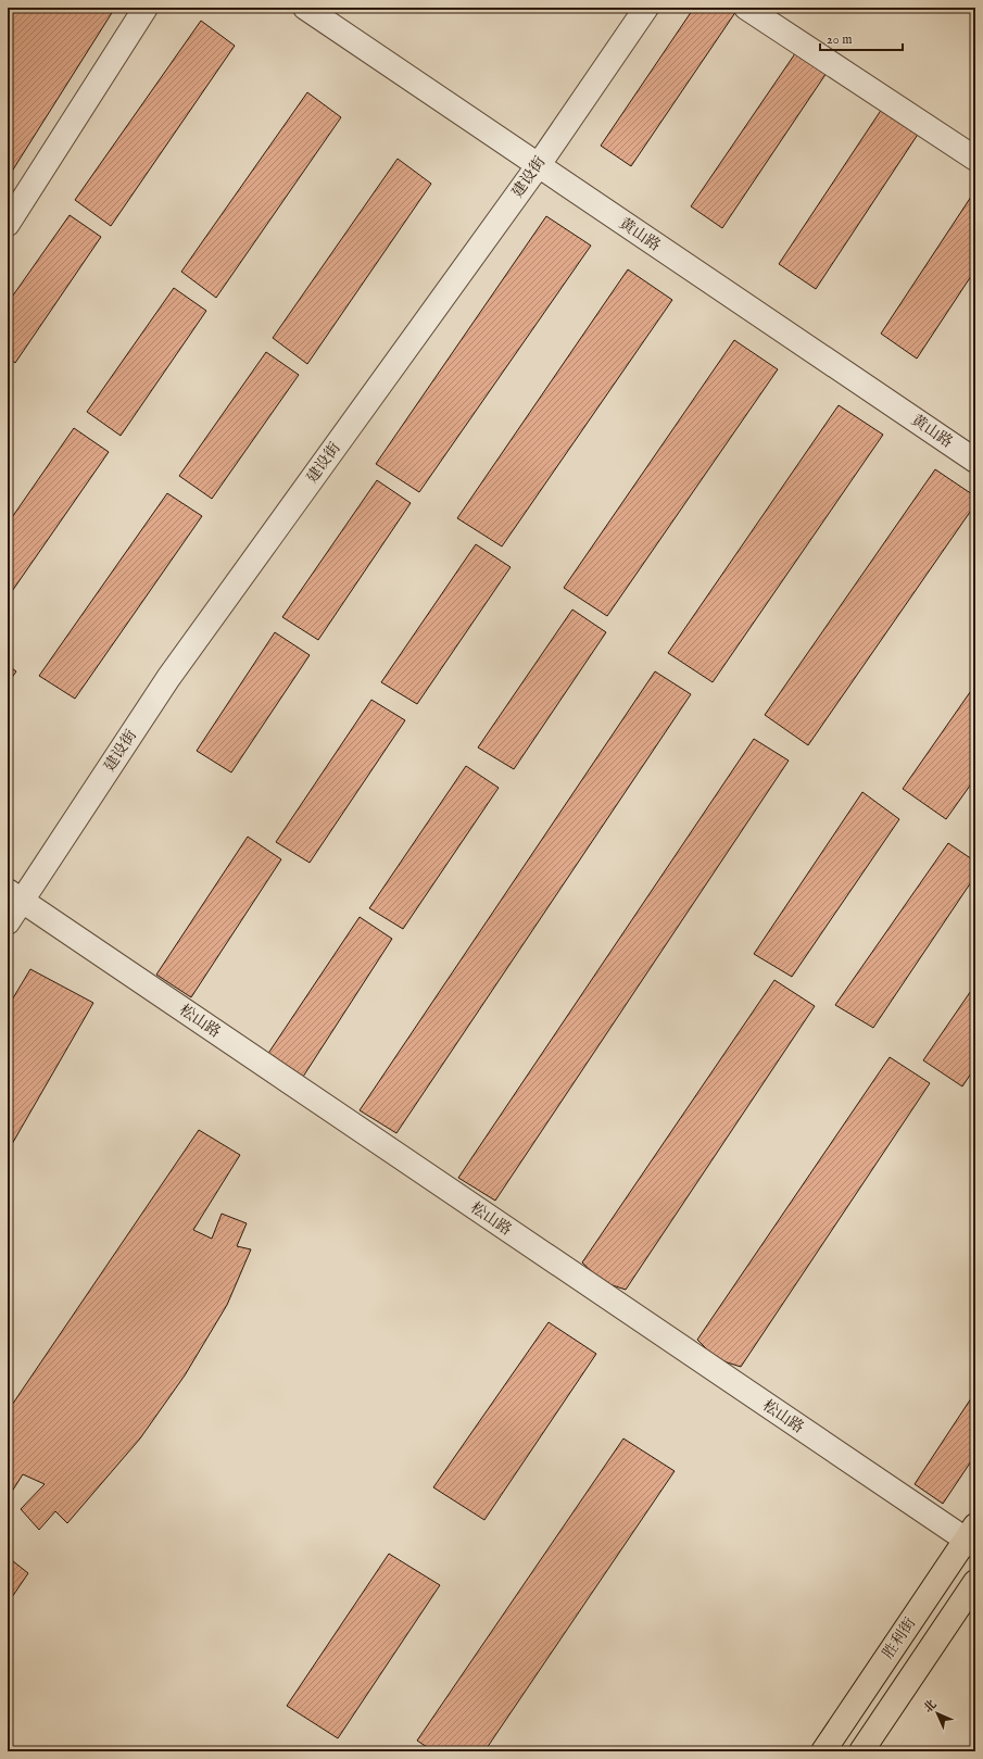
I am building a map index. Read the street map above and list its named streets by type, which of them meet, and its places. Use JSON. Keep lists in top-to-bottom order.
{
  "streets": {
    "main road": ["胜利街"],
    "street": ["建设街", "黄山路", "松山路"]
  },
  "crossings": [
    ["建设街", "黄山路"],
    ["建设街", "松山路"],
    ["松山路", "胜利街"]
  ],
  "scale_bar": "20 m",
  "north": "top left"
}
